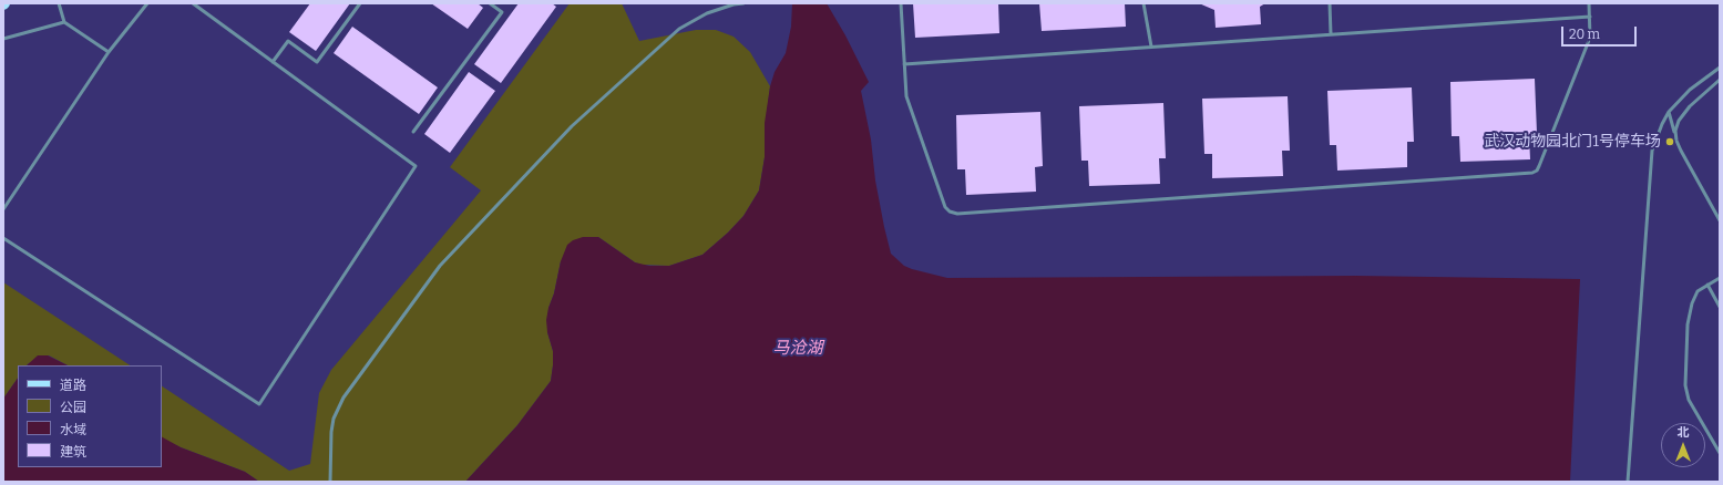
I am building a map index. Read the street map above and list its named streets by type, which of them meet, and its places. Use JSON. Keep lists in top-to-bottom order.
{
  "water": ["马沧湖"],
  "places": ["武汉动物园北门1号停车场"],
  "legend": [
    "道路",
    "公园",
    "水域",
    "建筑"
  ],
  "scale_bar": "20 m",
  "north": "top"
}
